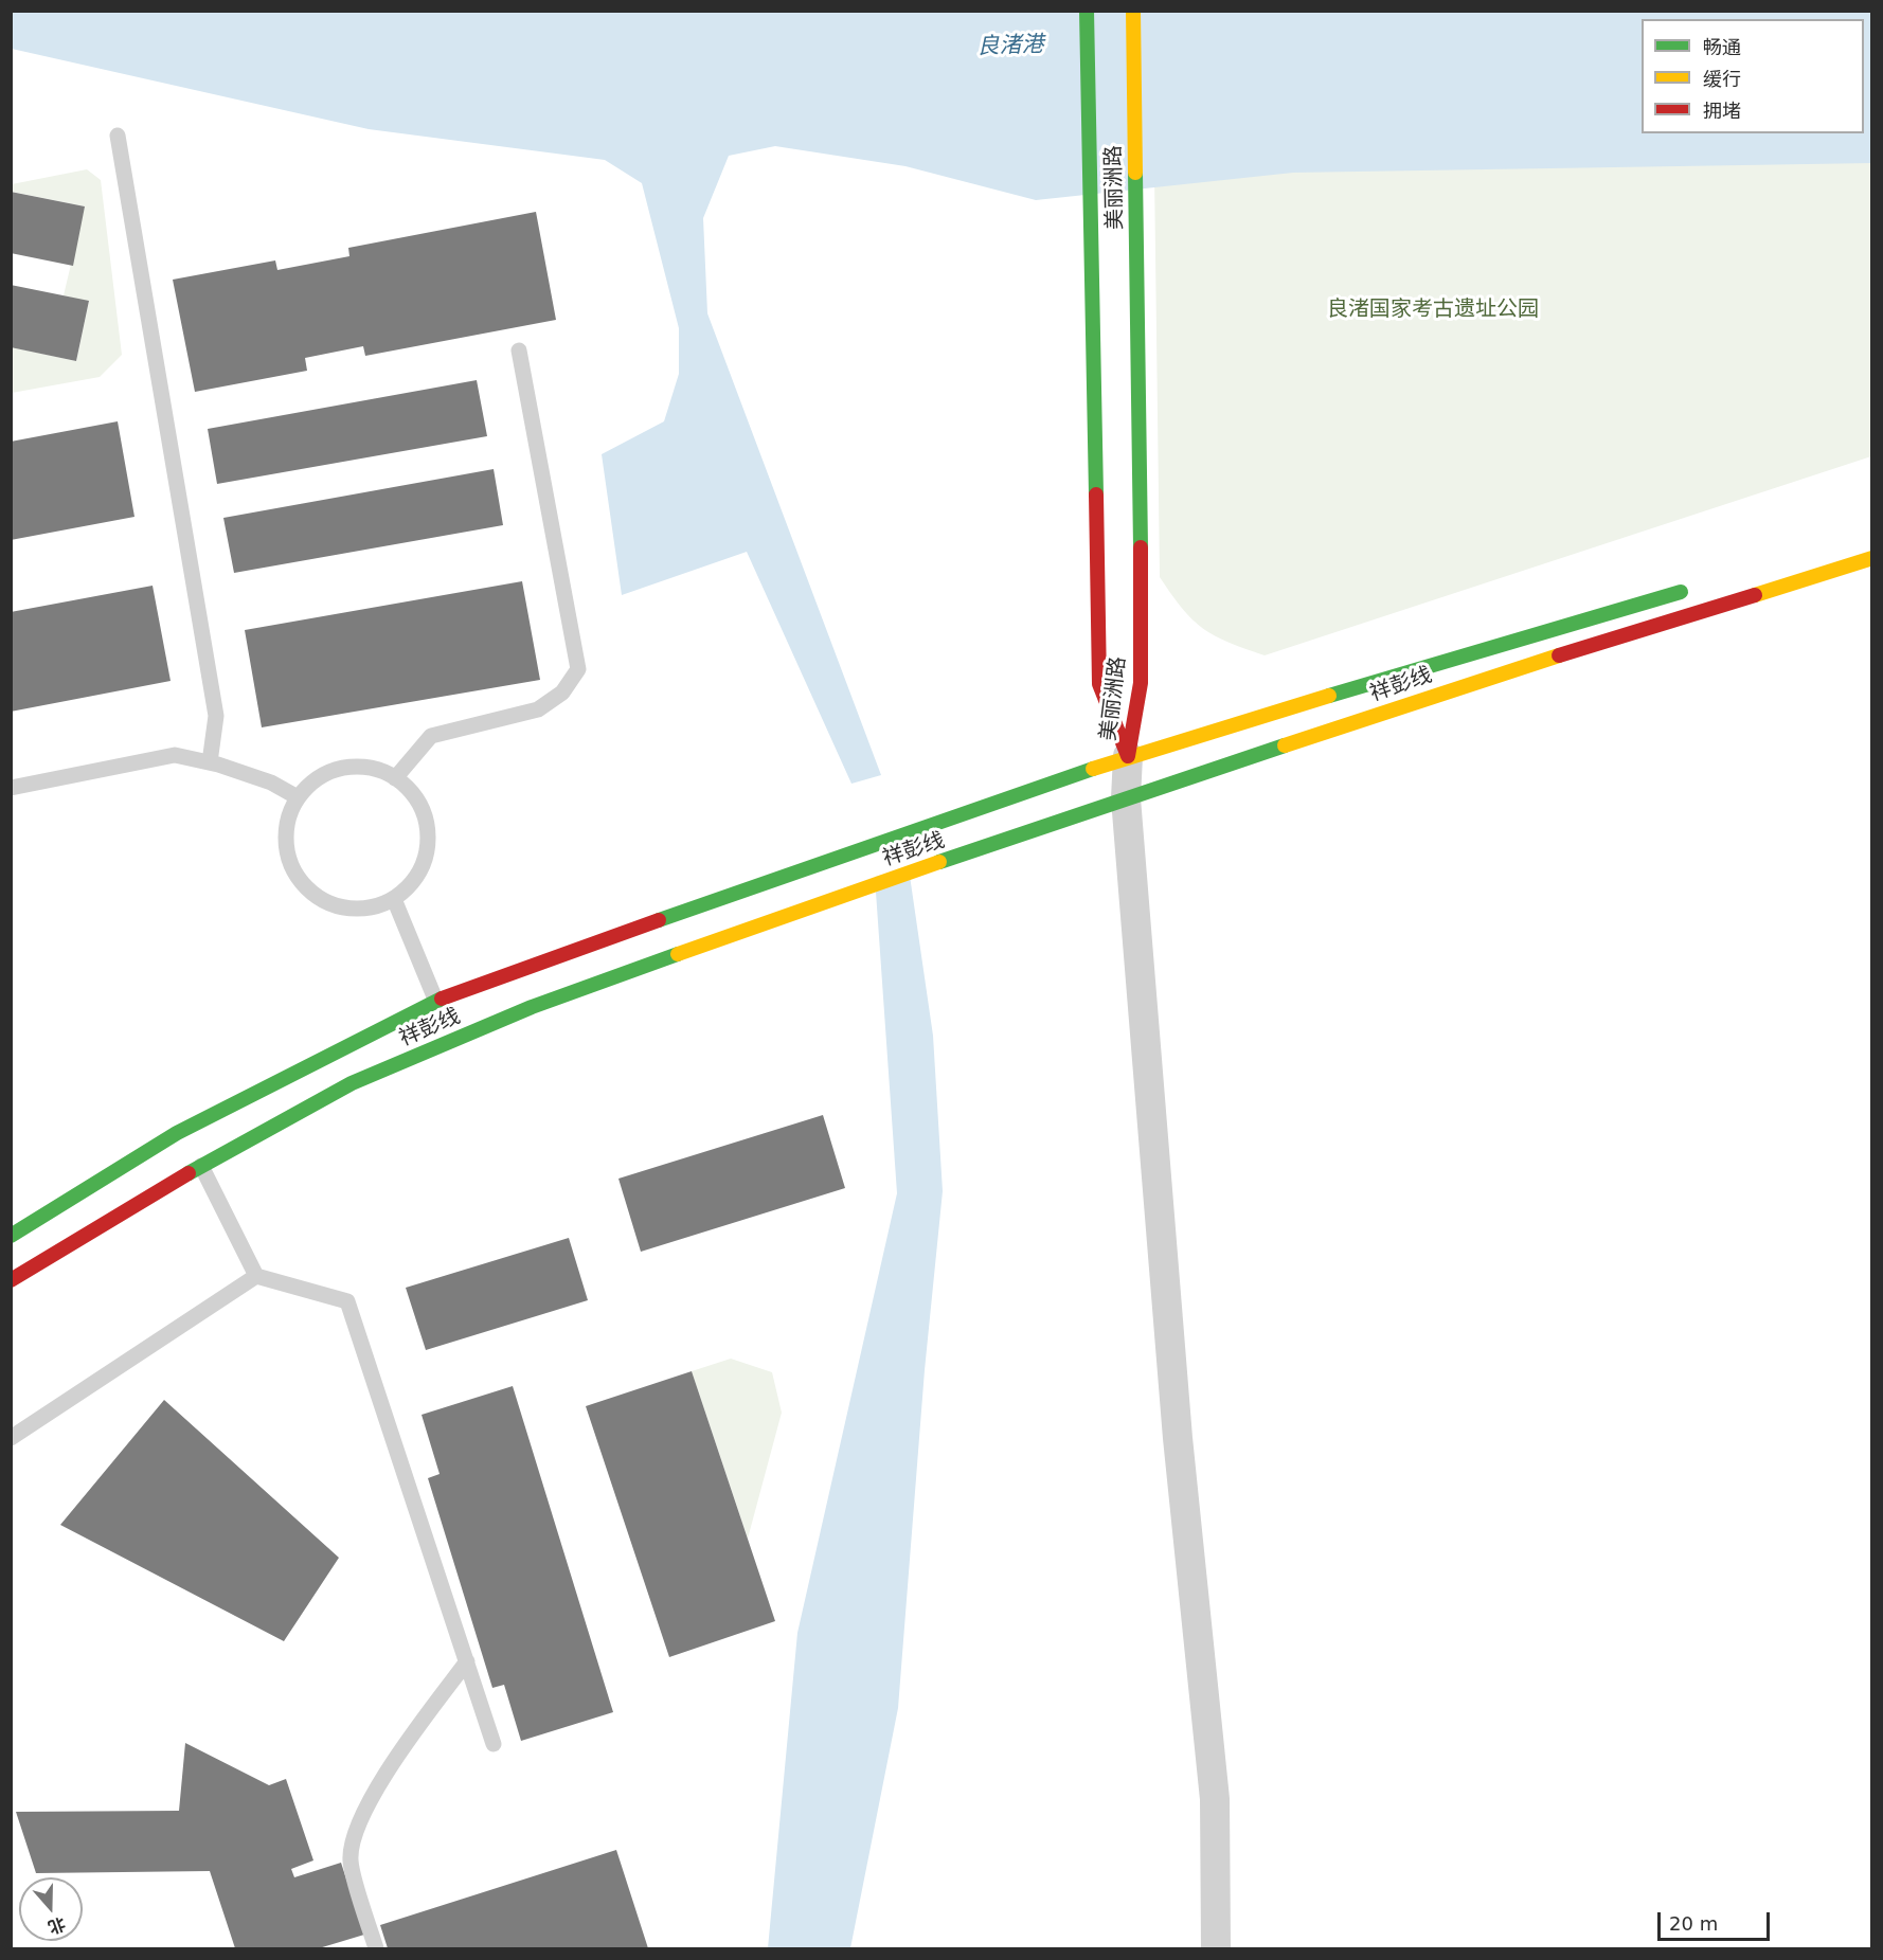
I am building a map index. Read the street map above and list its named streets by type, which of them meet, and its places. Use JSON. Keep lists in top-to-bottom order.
{
  "streets": {
    "main road": ["美丽洲路", "祥彭线"]
  },
  "crossings": [
    ["美丽洲路", "祥彭线"]
  ],
  "water": ["良渚港"],
  "parks": ["良渚国家考古遗址公园"],
  "legend": ["畅通", "缓行", "拥堵"],
  "scale_bar": "20 m",
  "north": "bottom"
}
